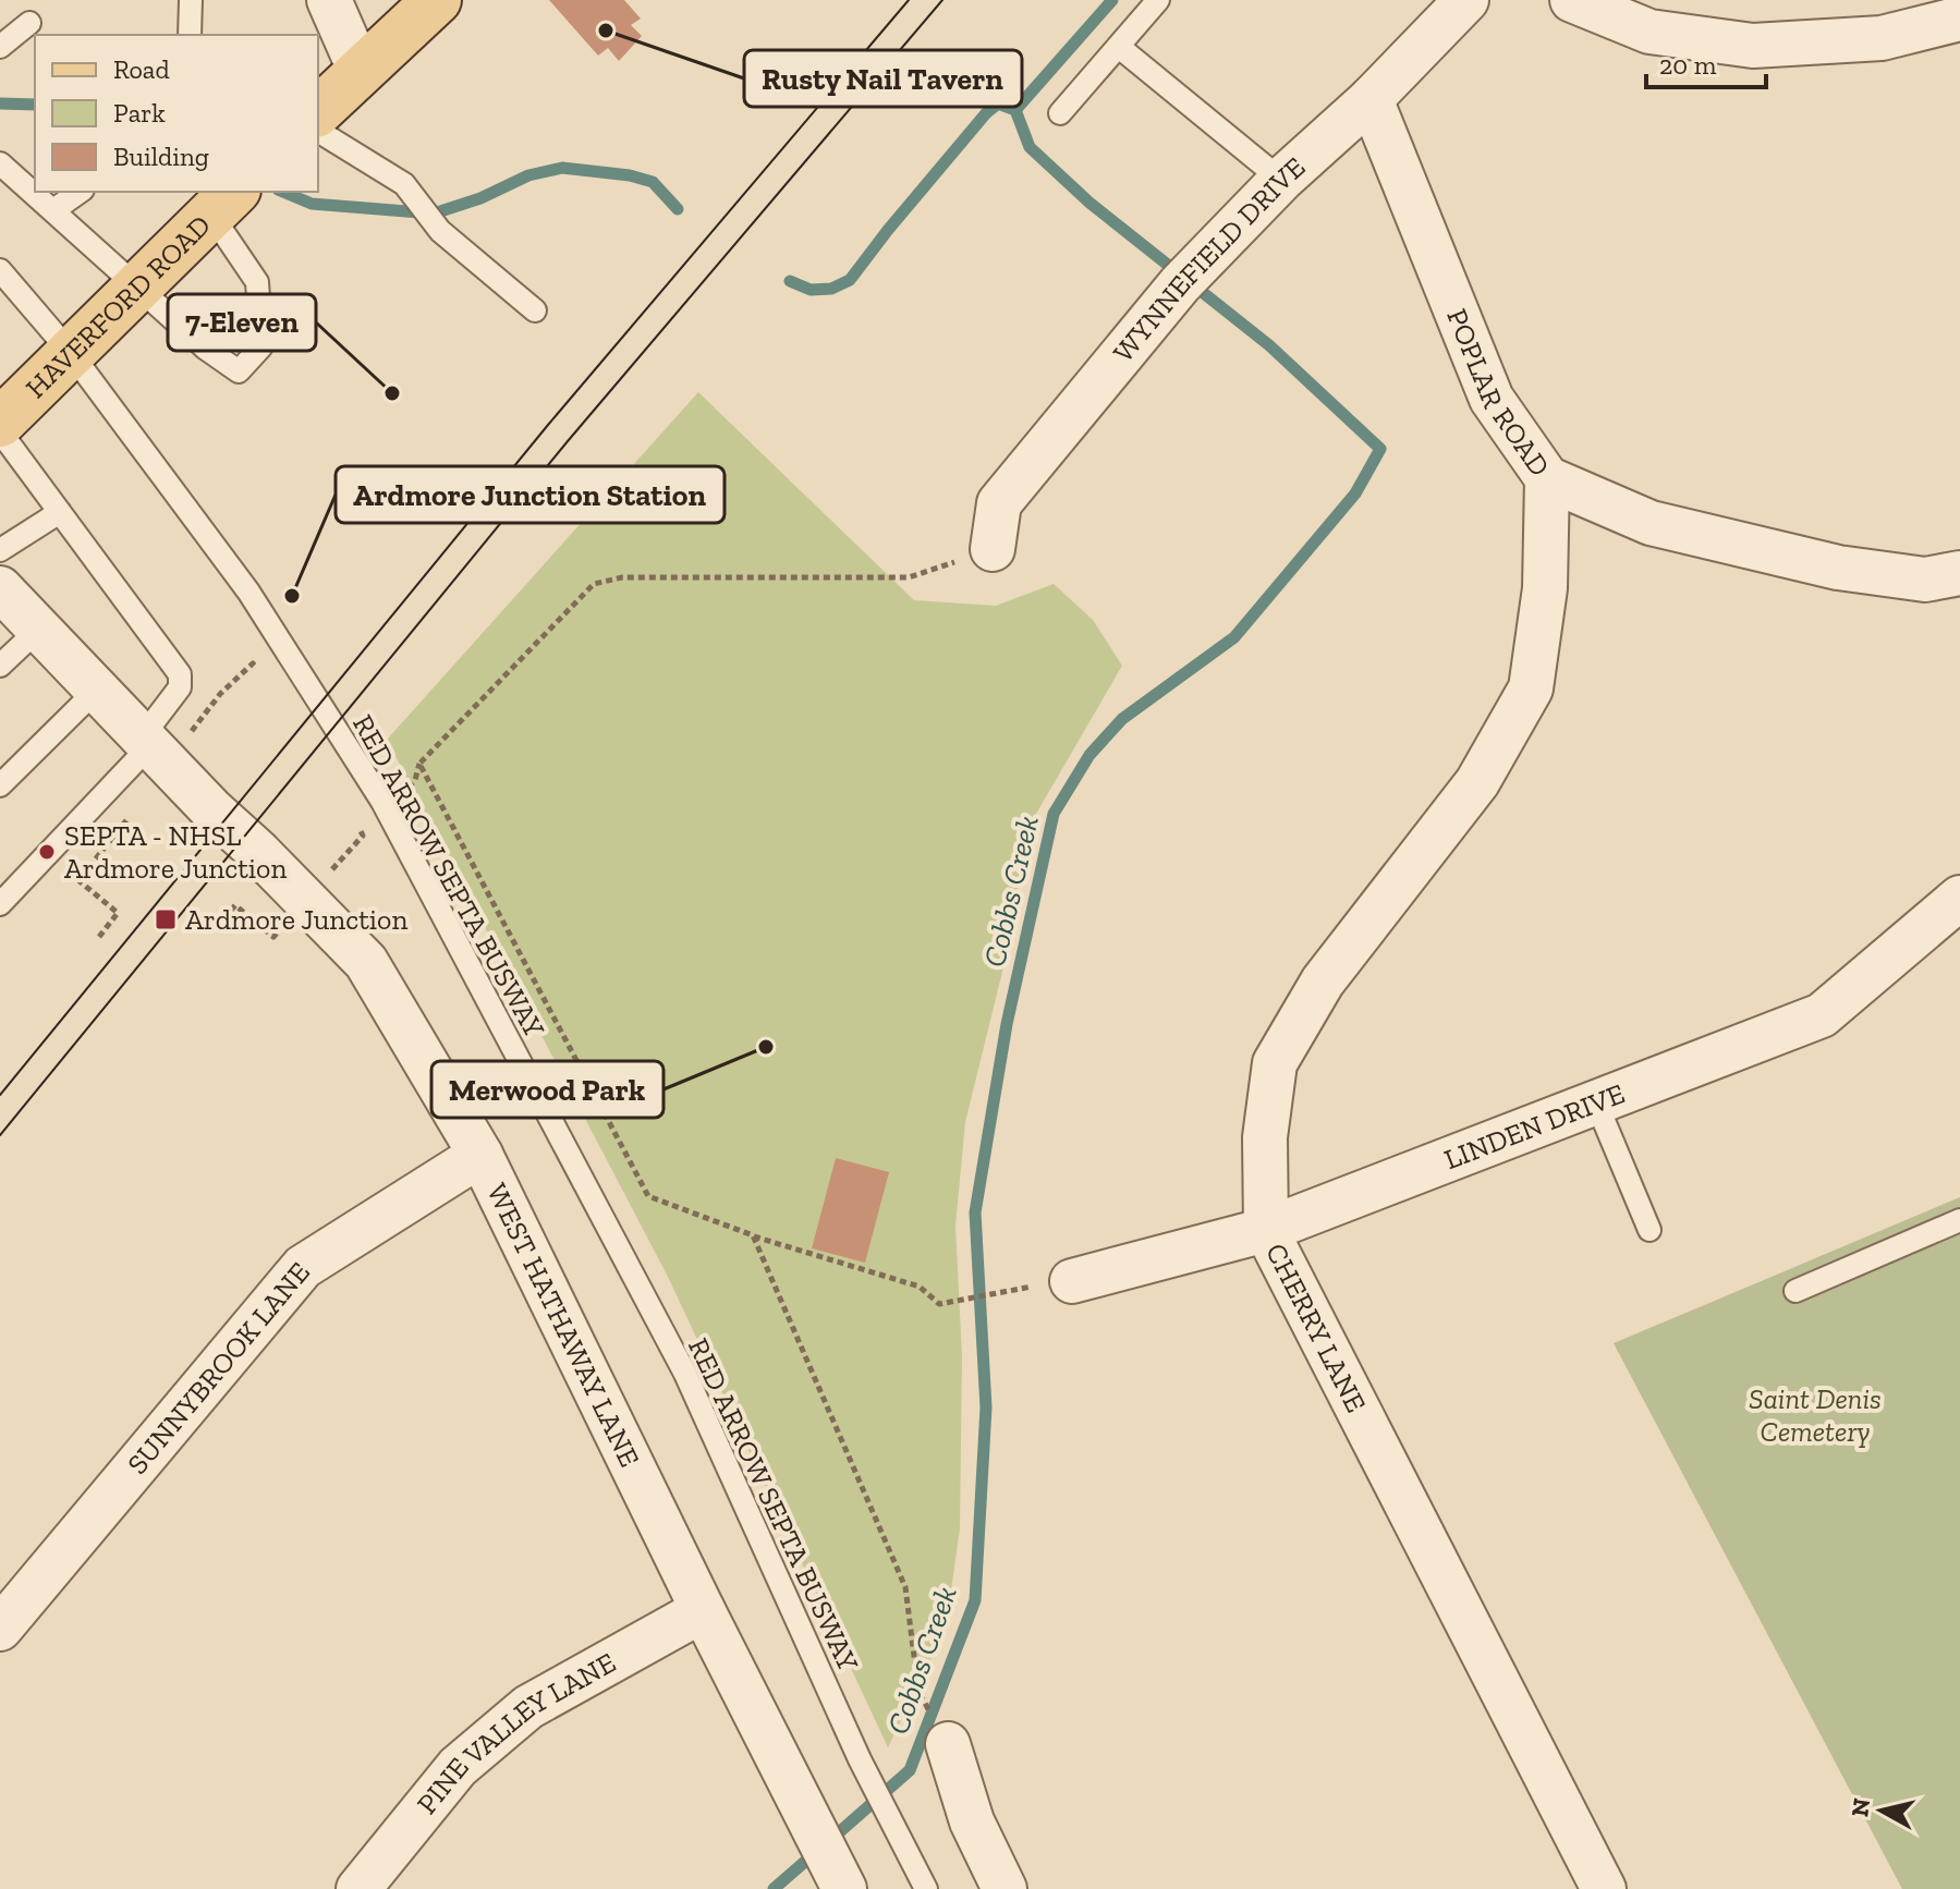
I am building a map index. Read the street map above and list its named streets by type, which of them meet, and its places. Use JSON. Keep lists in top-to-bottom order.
{
  "streets": {
    "main road": ["HAVERFORD ROAD"],
    "street": [
      "WYNNEFIELD DRIVE",
      "POPLAR ROAD",
      "LINDEN DRIVE",
      "WEST HATHAWAY LANE",
      "CHERRY LANE",
      "SUNNYBROOK LANE",
      "PINE VALLEY LANE"
    ],
    "lane": ["RED ARROW SEPTA BUSWAY"]
  },
  "crossings": [
    ["WYNNEFIELD DRIVE", "POPLAR ROAD"],
    ["HAVERFORD ROAD", "RED ARROW SEPTA BUSWAY"],
    ["POPLAR ROAD", "CHERRY LANE"],
    ["LINDEN DRIVE", "CHERRY LANE"],
    ["WEST HATHAWAY LANE", "SUNNYBROOK LANE"],
    ["WEST HATHAWAY LANE", "PINE VALLEY LANE"]
  ],
  "water": ["Cobbs Creek"],
  "parks": ["Saint Denis Cemetery"],
  "places": {
    "other": [
      "Rusty Nail Tavern",
      "7-Eleven",
      "Ardmore Junction Station",
      "SEPTA - NHSL Ardmore Junction",
      "Merwood Park"
    ],
    "transit": ["Ardmore Junction"]
  },
  "legend": ["Road", "Park", "Building"],
  "scale_bar": "20 m",
  "north": "left"
}
